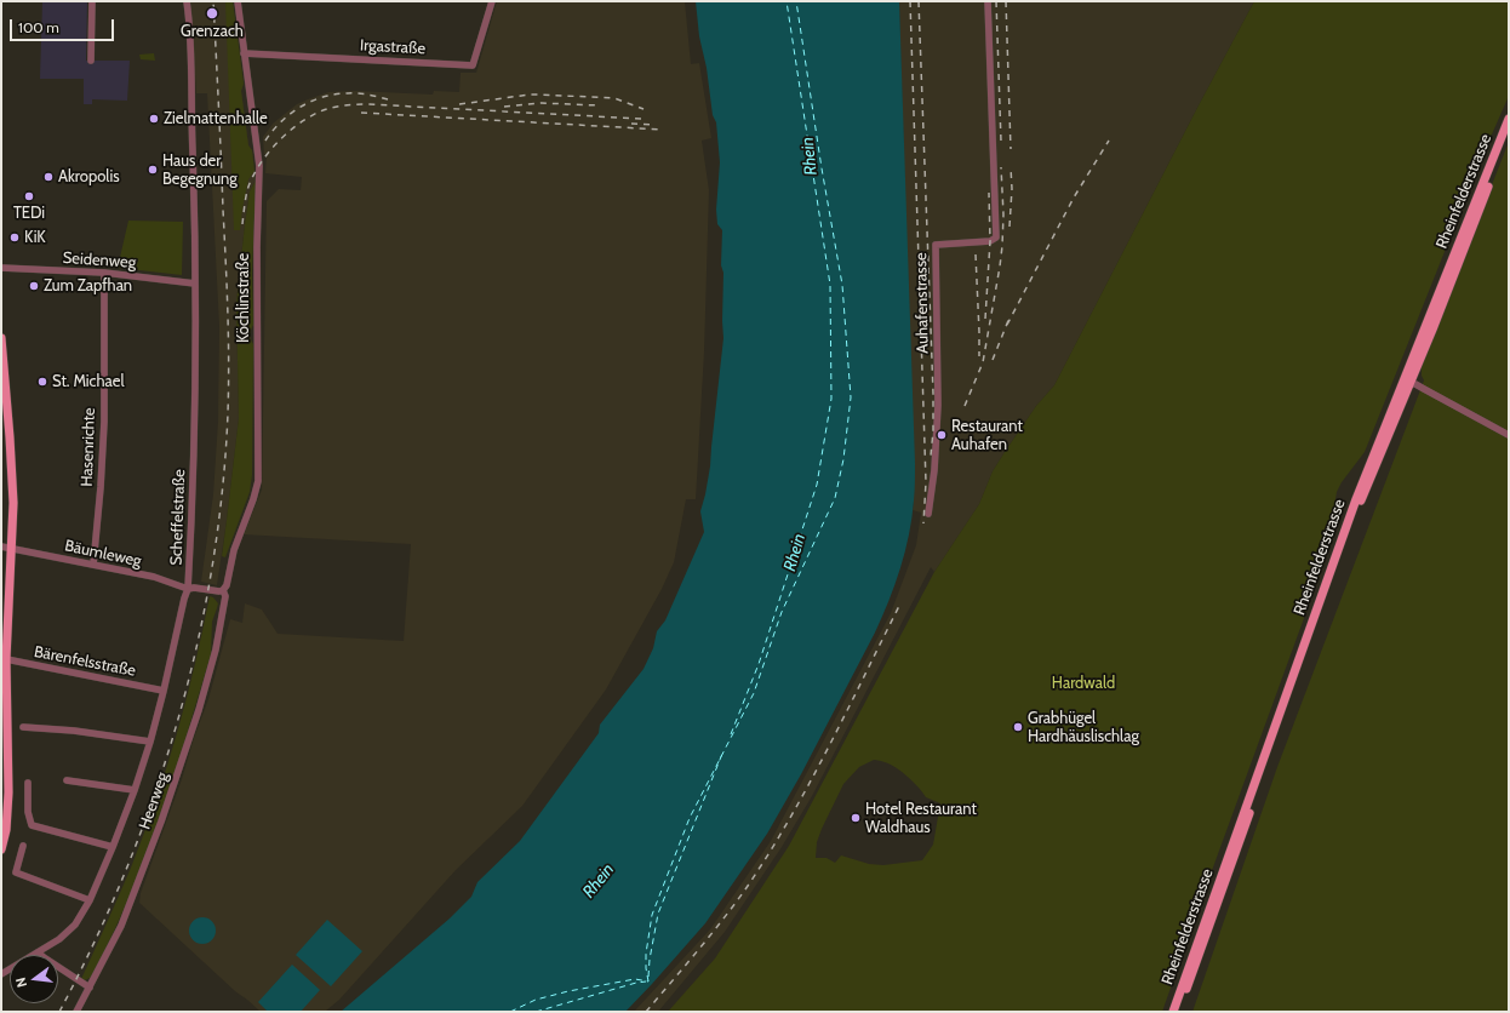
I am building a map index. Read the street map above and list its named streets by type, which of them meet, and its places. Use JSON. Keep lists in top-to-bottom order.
{
  "streets": {
    "main road": ["Rheinfelderstrasse"],
    "street": [
      "Irgastraße",
      "Seidenweg",
      "Köchlinstraße",
      "Auhafenstrasse",
      "Hasenrichte",
      "Scheffelstraße",
      "Bäumleweg",
      "Bärenfelsstraße",
      "Heerweg"
    ]
  },
  "crossings": [
    ["Irgastraße", "Köchlinstraße"],
    ["Seidenweg", "Hasenrichte"],
    ["Seidenweg", "Scheffelstraße"],
    ["Köchlinstraße", "Heerweg"],
    ["Hasenrichte", "Bäumleweg"],
    ["Scheffelstraße", "Bäumleweg"],
    ["Scheffelstraße", "Bärenfelsstraße"]
  ],
  "water": ["Rhein"],
  "parks": ["Hardwald"],
  "places": [
    "Grenzach",
    "Zielmattenhalle",
    "Haus der Begegnung",
    "Akropolis",
    "TEDi",
    "KiK",
    "Zum Zapfhan",
    "St. Michael",
    "Restaurant Auhafen",
    "Grabhügel Hardhäuslischlag",
    "Hotel Restaurant Waldhaus"
  ],
  "scale_bar": "100 m",
  "north": "left"
}
